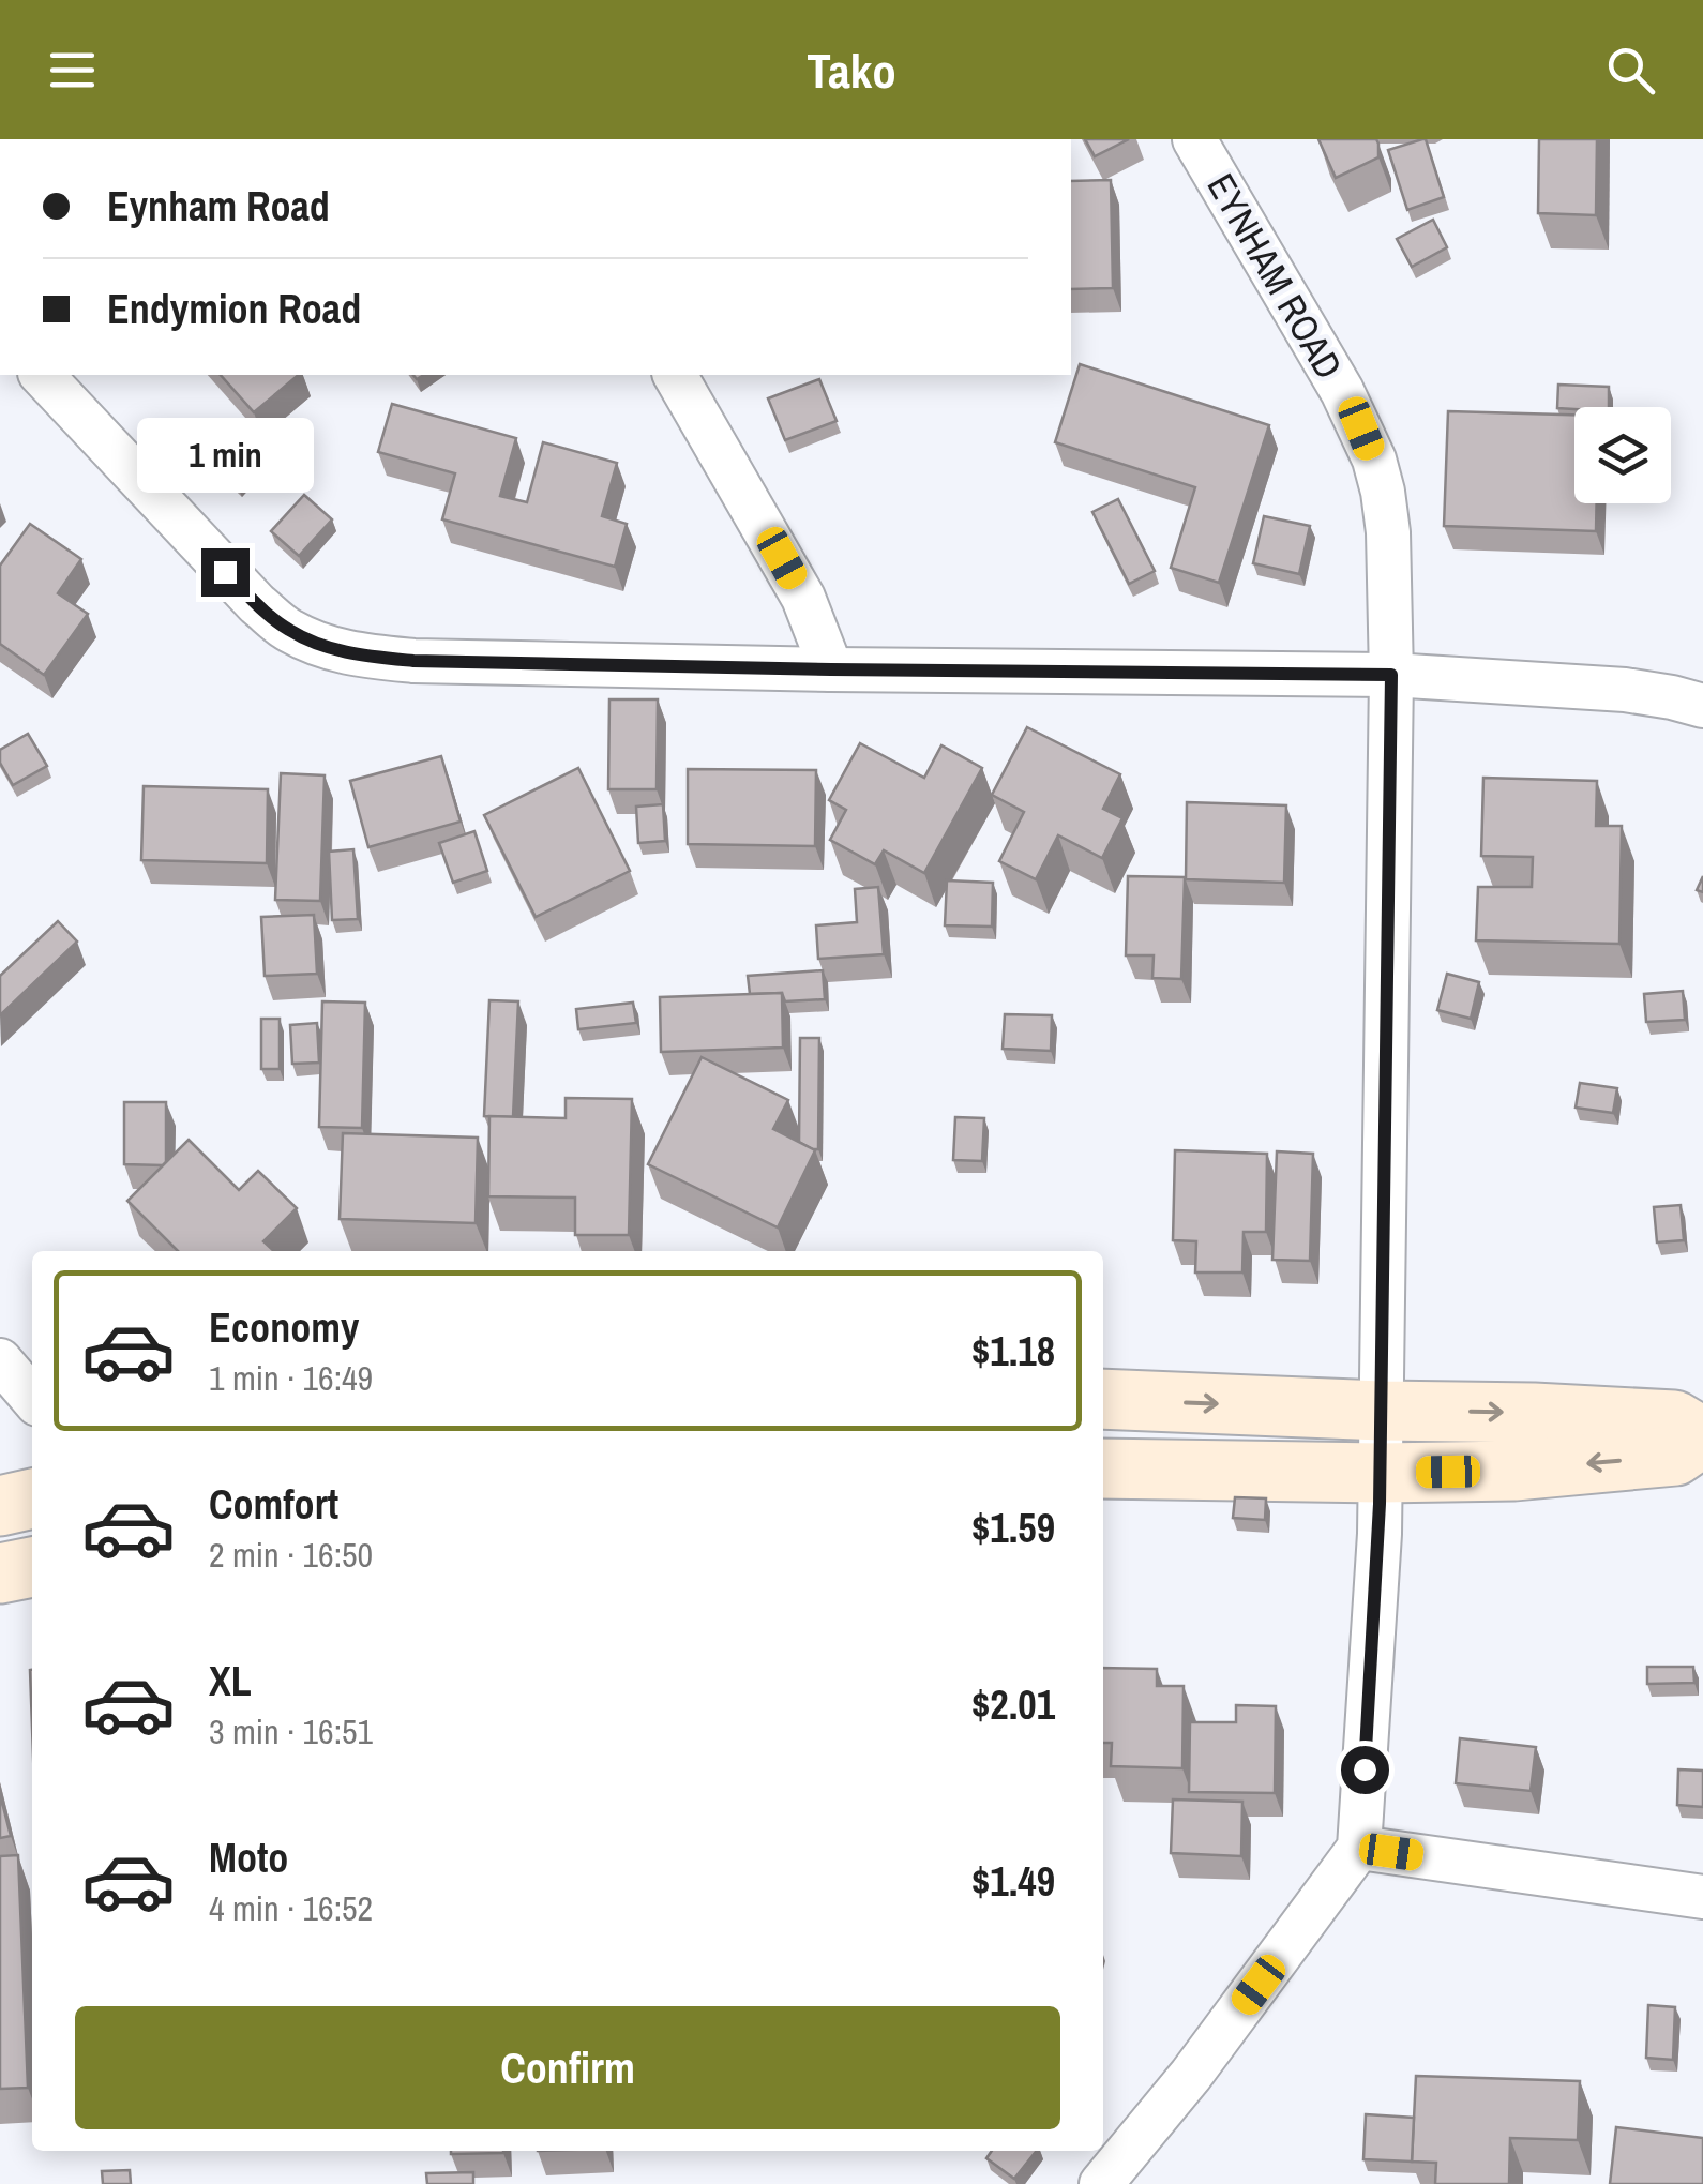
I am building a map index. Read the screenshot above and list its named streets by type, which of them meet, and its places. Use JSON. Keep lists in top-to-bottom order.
{
  "streets": {
    "street": ["EYNHAM ROAD"]
  },
  "page": {
    "header": "Tako",
    "banner": ["Eynham Road", "Endymion Road"],
    "bubble": "1 min",
    "list": [
      {
        "name": "Economy",
        "note": "1 min · 16:49",
        "value": "$1.18"
      },
      {
        "name": "Comfort",
        "note": "2 min · 16:50",
        "value": "$1.59"
      },
      {
        "name": "XL",
        "note": "3 min · 16:51",
        "value": "$2.01"
      },
      {
        "name": "Moto",
        "note": "4 min · 16:52",
        "value": "$1.49"
      }
    ],
    "buttons": "Confirm"
  }
}
